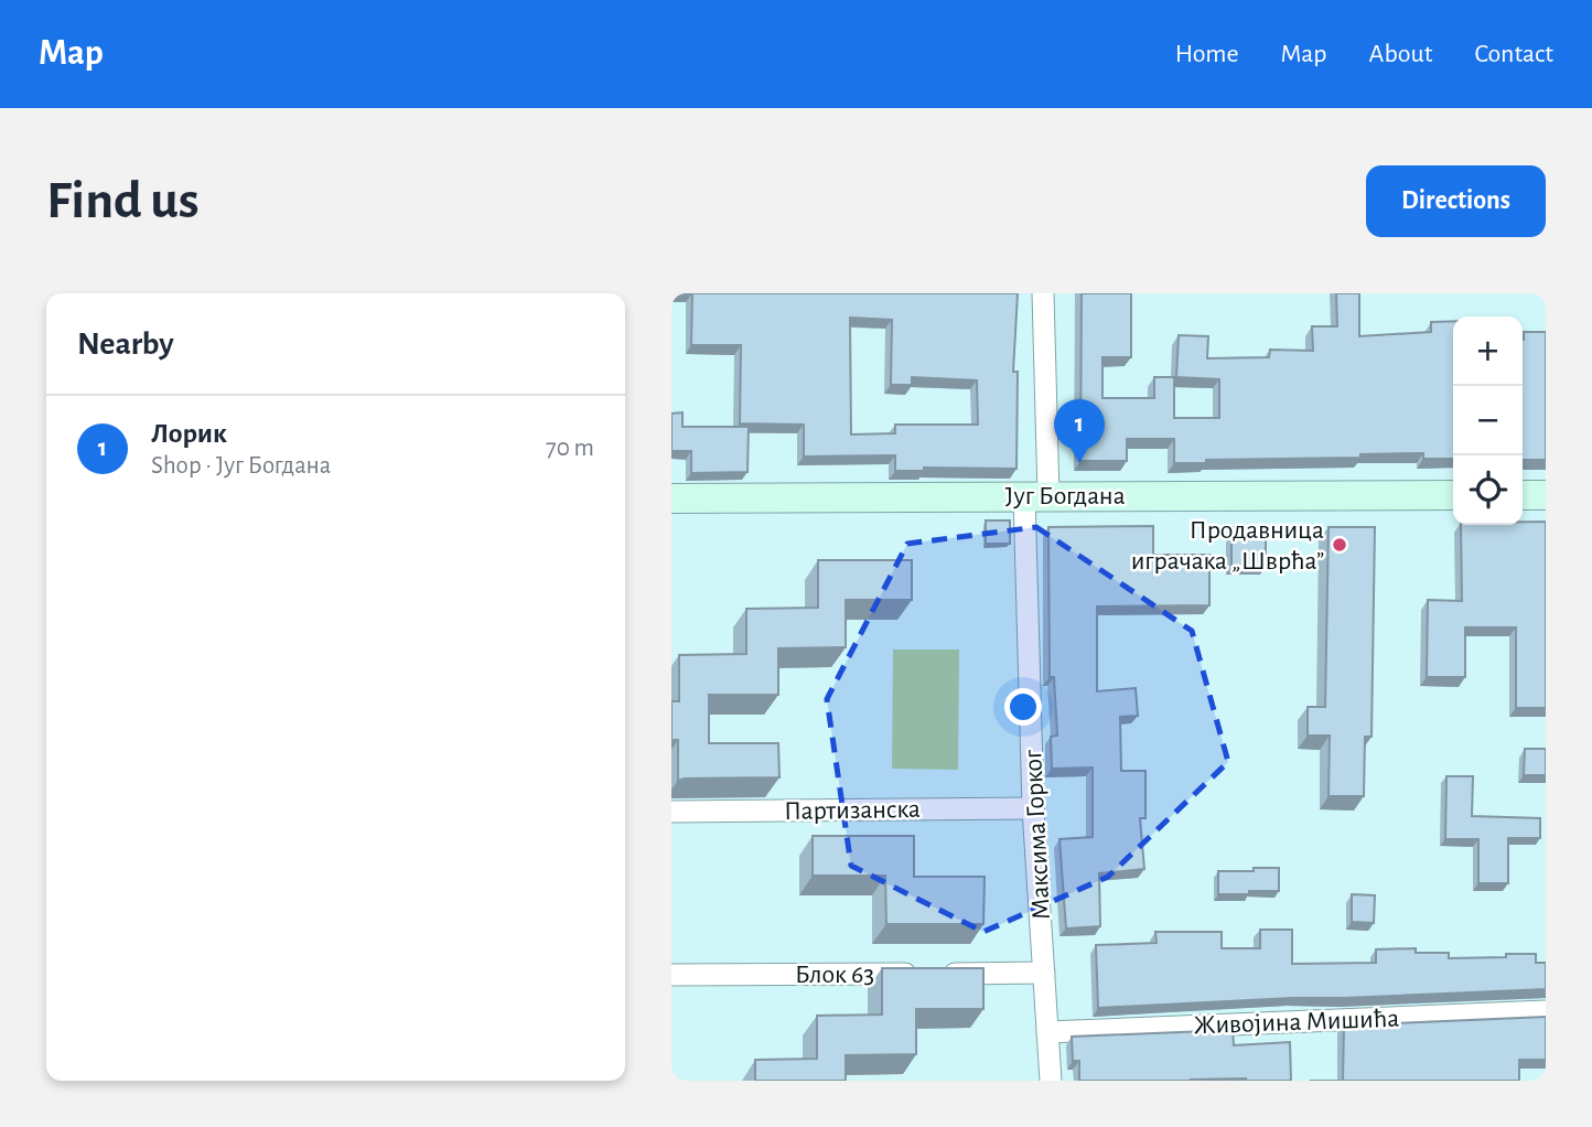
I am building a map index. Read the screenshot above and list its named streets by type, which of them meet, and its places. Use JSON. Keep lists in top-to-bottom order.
{
  "streets": {
    "street": [
      "Југ Богдана",
      "Партизанска",
      "Максима Горког",
      "Блок 63",
      "Живојина Мишића"
    ]
  },
  "crossings": [
    ["Југ Богдана", "Максима Горког"],
    ["Партизанска", "Максима Горког"],
    ["Максима Горког", "Блок 63"],
    ["Максима Горког", "Живојина Мишића"]
  ],
  "places": ["Продавница играчака „Шврћа”"],
  "page": {
    "header": "Map",
    "nav": [
      "Home",
      "Map",
      "About",
      "Contact"
    ],
    "buttons": "Directions",
    "title": "Find us",
    "heading": "Nearby",
    "map_buttons": ["+", "−"],
    "list": [
      {
        "mark": "1",
        "name": "Лорик",
        "note": "Shop · Југ Богдана",
        "value": "70 m"
      }
    ],
    "pins": "1"
  }
}
